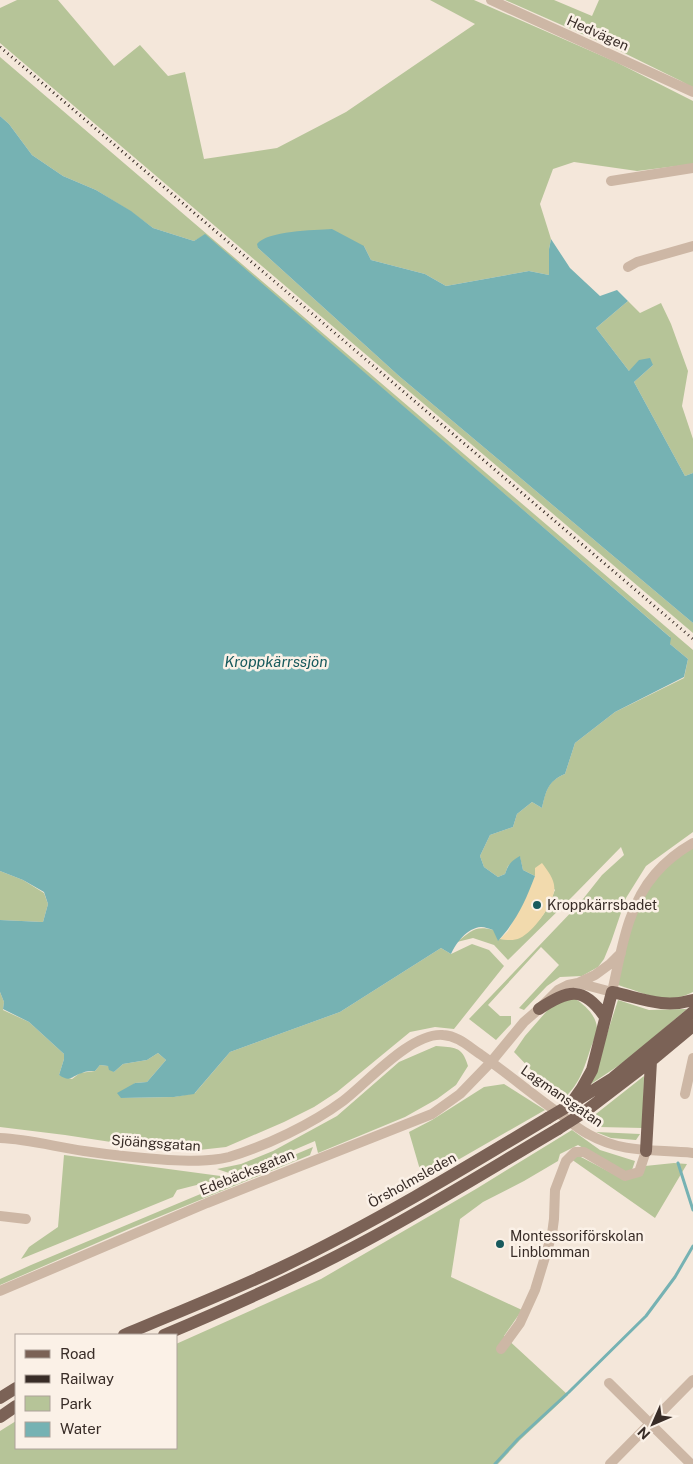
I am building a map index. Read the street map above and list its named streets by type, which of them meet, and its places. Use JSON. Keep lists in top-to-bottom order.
{
  "streets": {
    "main road": ["Örsholmsleden"],
    "street": [
      "Hedvägen",
      "Lagmansgatan",
      "Sjöängsgatan",
      "Edebäcksgatan"
    ]
  },
  "crossings": [
    ["Lagmansgatan", "Sjöängsgatan"],
    ["Lagmansgatan", "Edebäcksgatan"]
  ],
  "water": ["Kroppkärrssjön"],
  "places": ["Kroppkärrsbadet", "Montessoriförskolan Linblomman"],
  "legend": [
    "Road",
    "Railway",
    "Park",
    "Water"
  ],
  "north": "bottom left"
}
